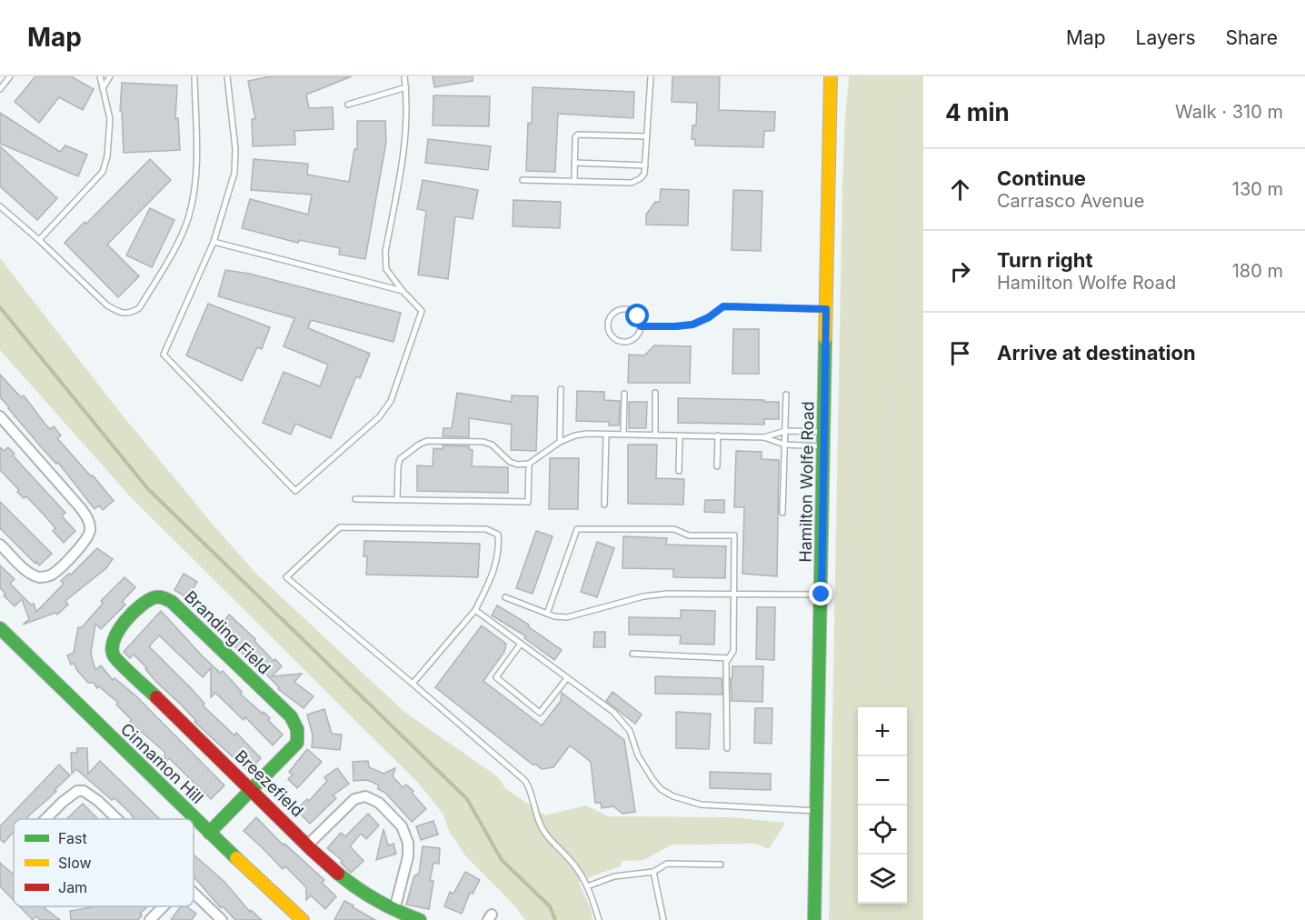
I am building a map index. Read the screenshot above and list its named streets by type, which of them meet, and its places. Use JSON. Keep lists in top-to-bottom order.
{
  "streets": {
    "street": [
      "Hamilton Wolfe Road",
      "Branding Field",
      "Cinnamon Hill",
      "Breezefield"
    ]
  },
  "crossings": [
    ["Branding Field", "Breezefield"]
  ],
  "legend": ["Fast", "Slow", "Jam"],
  "page": {
    "header": "Map",
    "nav": ["Map", "Layers", "Share"],
    "heading": ["4 min", "Walk · 310 m"],
    "list": [
      ["Continue", "Carrasco Avenue", "130 m"],
      ["Turn right", "Hamilton Wolfe Road", "180 m"],
      "Arrive at destination"
    ],
    "map_buttons": ["+", "−"]
  }
}
